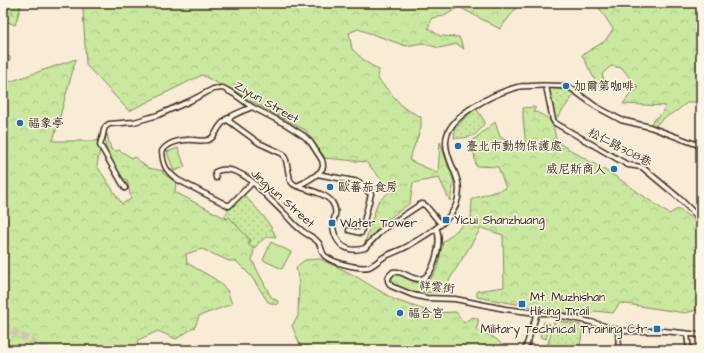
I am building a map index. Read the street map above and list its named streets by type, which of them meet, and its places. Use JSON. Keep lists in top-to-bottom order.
{
  "streets": {
    "street": [
      "Ziyun Street",
      "松仁路308巷",
      "Jingyun Street",
      "祥雲街"
    ]
  },
  "crossings": [
    ["松仁路308巷", "Jingyun Street"],
    ["Jingyun Street", "祥雲街"]
  ],
  "places": {
    "other": [
      "加爾第咖啡",
      "福象亭",
      "臺北市動物保護處",
      "威尼斯商人",
      "歐蕃茄食房",
      "福合宮"
    ],
    "transit": [
      "Yicui Shanzhuang",
      "Water Tower",
      "Mt. Muzhishan Hiking Trail",
      "Military Technical Training Ctr."
    ]
  }
}
